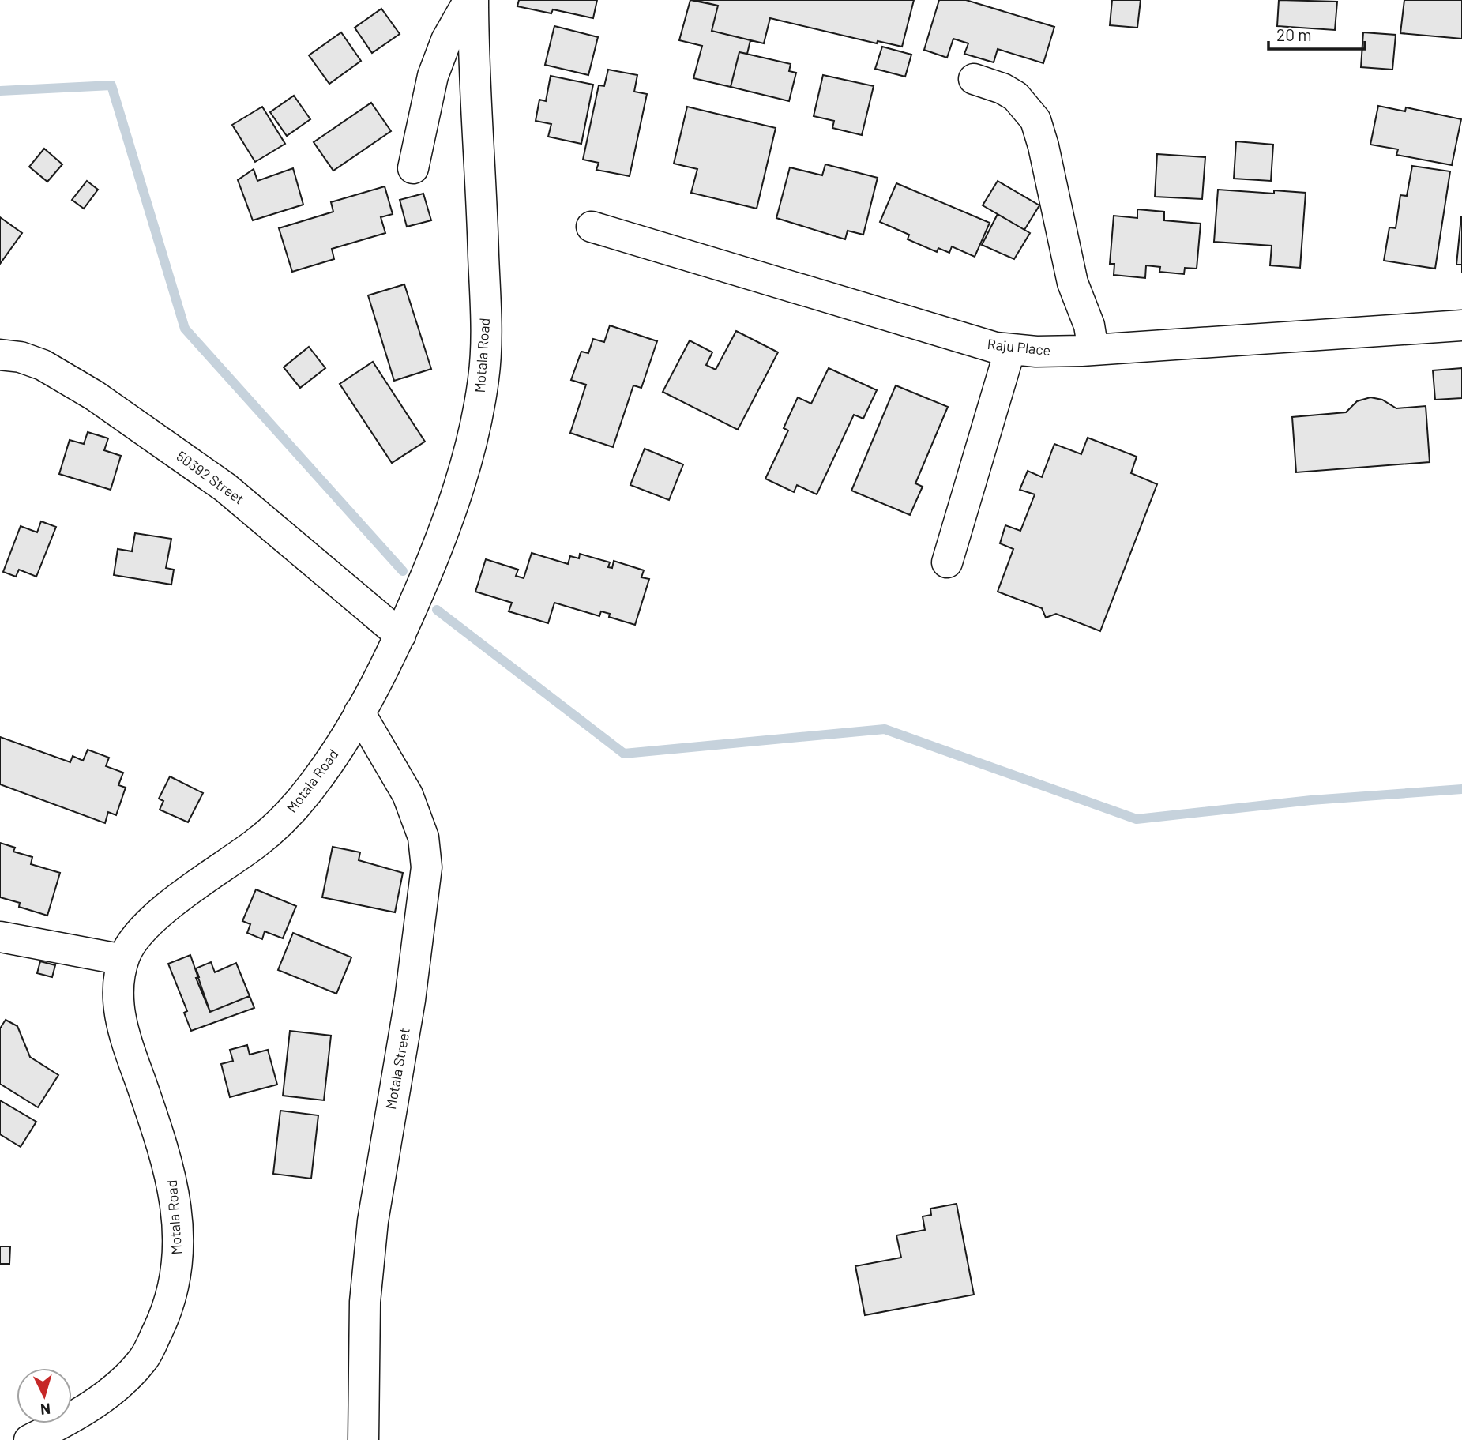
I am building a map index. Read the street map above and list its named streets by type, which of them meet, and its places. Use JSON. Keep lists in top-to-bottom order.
{
  "streets": {
    "street": [
      "Raju Place",
      "Motala Road",
      "50392 Street",
      "Motala Street"
    ]
  },
  "crossings": [
    ["Motala Road", "50392 Street"],
    ["Motala Road", "Motala Street"]
  ],
  "scale_bar": "20 m",
  "north": "bottom"
}
